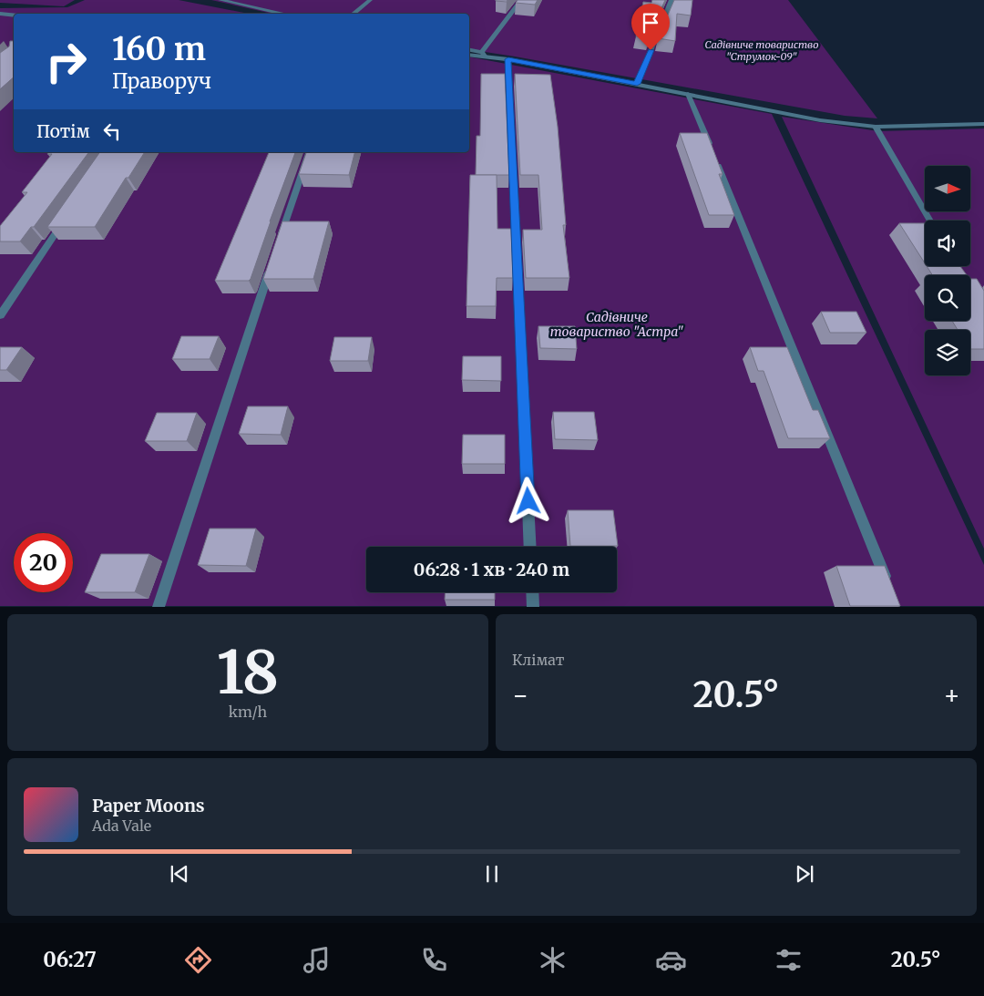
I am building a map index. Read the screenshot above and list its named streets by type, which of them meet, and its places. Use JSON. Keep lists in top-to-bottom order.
{
  "parks": ["Садівниче товариство \"Струмок-09\"", "Садівниче товариство \"Астра\""],
  "north": "right",
  "page": {
    "turn": ["160 m", "Праворуч"],
    "then": "Потім",
    "limit": "20",
    "trip": "06:28 · 1 хв · 240 m",
    "tile": [
      ["18", "km/h"],
      "Клімат"
    ],
    "heat": ["−", "20.5°", "+"],
    "song": ["Paper Moons", "Ada Vale"],
    "tabs": ["06:27", "20.5°"]
  }
}
